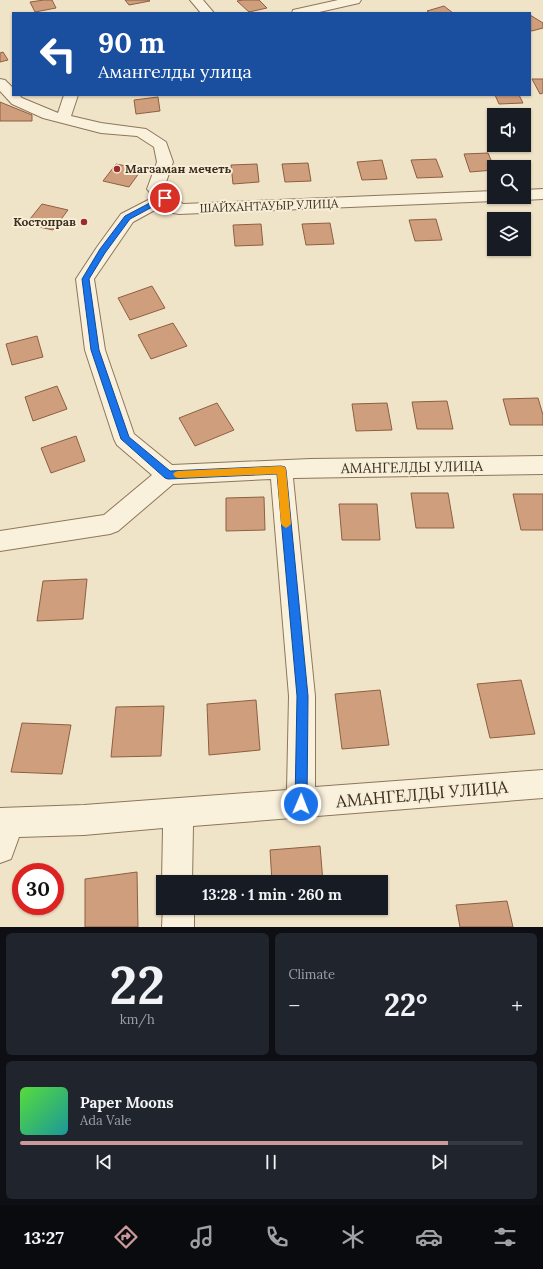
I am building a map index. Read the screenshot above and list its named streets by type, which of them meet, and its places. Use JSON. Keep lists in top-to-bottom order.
{
  "streets": {
    "street": ["ШАЙХАНТАУЫР УЛИЦА", "АМАНГЕЛДЫ УЛИЦА"]
  },
  "places": ["Магзаман мечеть", "Костоправ"],
  "page": {
    "turn": ["90 m", "Амангелды улица"],
    "limit": "30",
    "trip": "13:28 · 1 min · 260 m",
    "tile": [
      ["22", "km/h"],
      "Climate"
    ],
    "heat": ["−", "22°", "+"],
    "song": ["Paper Moons", "Ada Vale"],
    "tabs": "13:27"
  }
}
